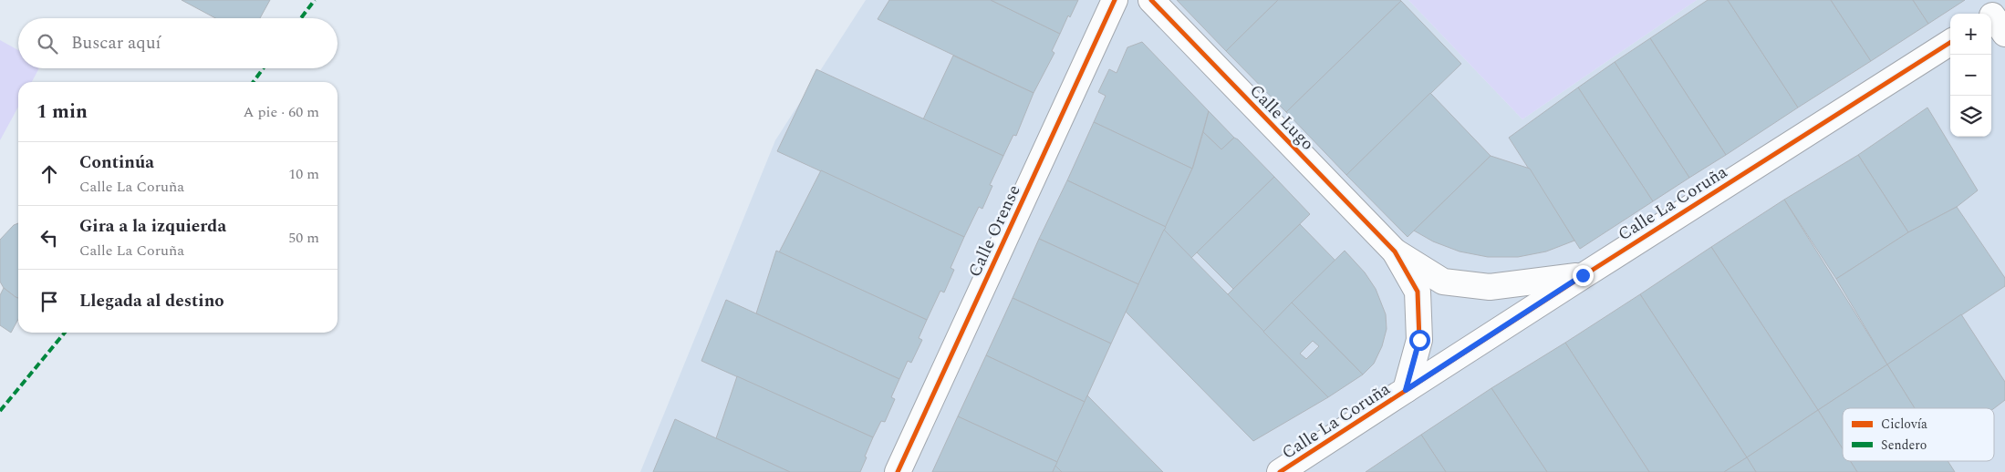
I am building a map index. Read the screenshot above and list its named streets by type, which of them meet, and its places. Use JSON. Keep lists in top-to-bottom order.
{
  "streets": {
    "street": ["Calle Lugo", "Calle La Coruña", "Calle Orense"]
  },
  "crossings": [
    ["Calle Lugo", "Calle La Coruña"]
  ],
  "legend": ["Ciclovía", "Sendero"],
  "page": {
    "map_buttons": ["+", "−"],
    "search": "Buscar aquí",
    "heading": ["1 min", "A pie · 60 m"],
    "list": [
      ["Continúa", "Calle La Coruña", "10 m"],
      ["Gira a la izquierda", "Calle La Coruña", "50 m"],
      "Llegada al destino"
    ]
  }
}
